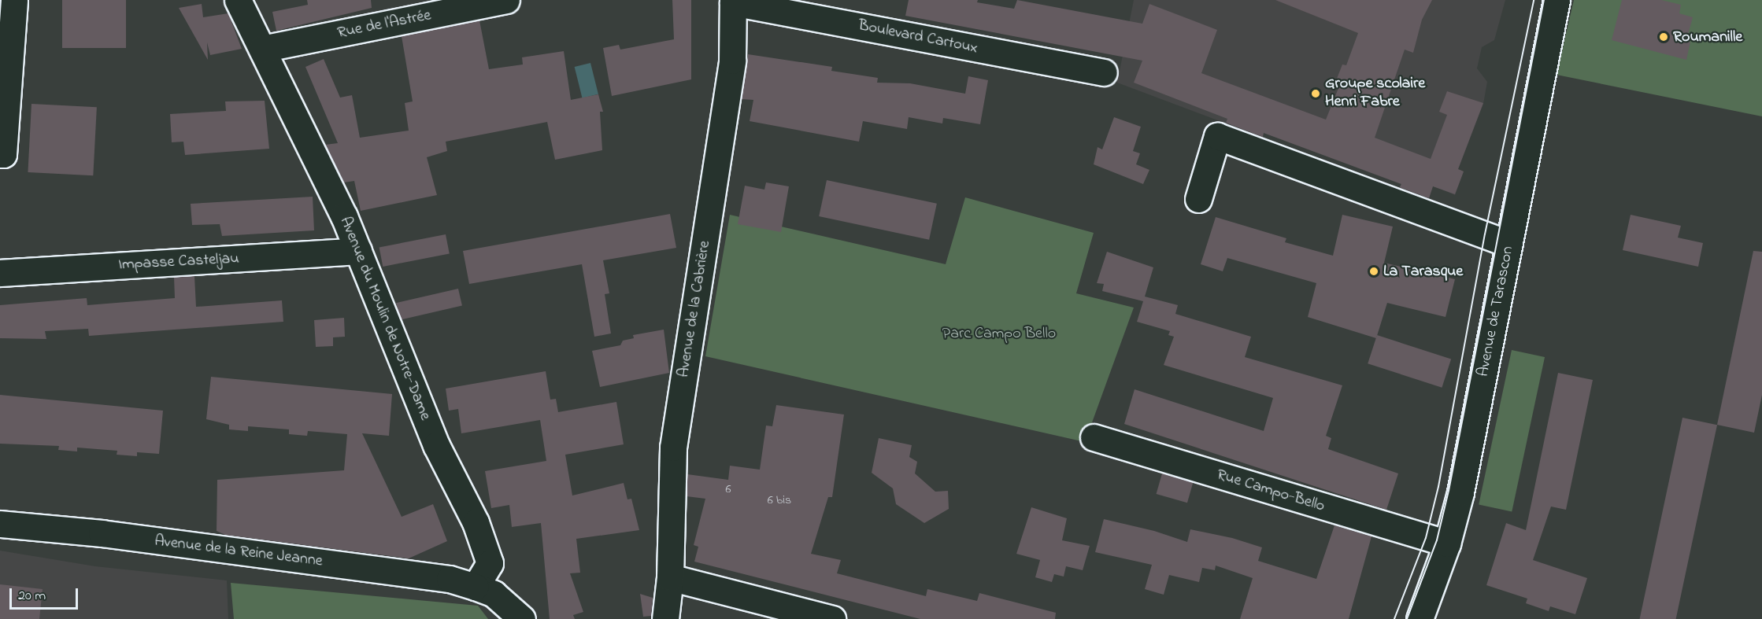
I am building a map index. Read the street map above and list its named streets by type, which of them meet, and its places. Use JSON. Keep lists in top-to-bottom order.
{
  "streets": {
    "street": [
      "Rue de l'Astrée",
      "Boulevard Cartoux",
      "Impasse Casteljau",
      "Avenue de la Cabrière",
      "Avenue de Tarascon",
      "Avenue du Moulin de Notre-Dame",
      "Rue Campo-Bello",
      "Avenue de la Reine Jeanne"
    ]
  },
  "crossings": [
    ["Rue de l'Astrée", "Avenue du Moulin de Notre-Dame"],
    ["Boulevard Cartoux", "Avenue de la Cabrière"],
    ["Impasse Casteljau", "Avenue du Moulin de Notre-Dame"],
    ["Avenue de Tarascon", "Rue Campo-Bello"],
    ["Avenue du Moulin de Notre-Dame", "Avenue de la Reine Jeanne"]
  ],
  "parks": ["Parc Campo Bello"],
  "places": ["Roumanille", "Groupe scolaire Henri Fabre", "La Tarasque"],
  "house_numbers": ["6", "6 bis"],
  "scale_bar": "20 m"
}
